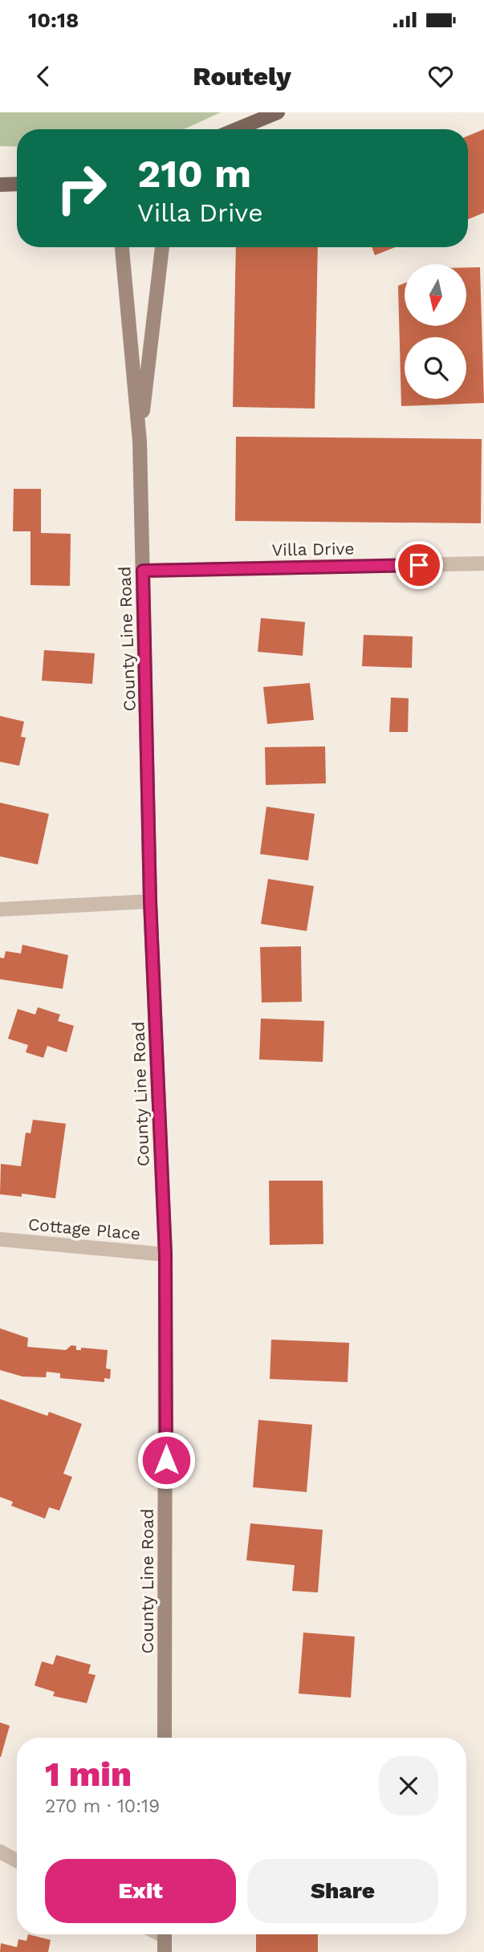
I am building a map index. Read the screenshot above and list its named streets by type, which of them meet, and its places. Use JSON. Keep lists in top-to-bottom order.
{
  "streets": {
    "main road": ["County Line Road"],
    "street": ["Villa Drive", "Cottage Place"]
  },
  "crossings": [
    ["Villa Drive", "County Line Road"],
    ["County Line Road", "Cottage Place"]
  ],
  "north": "bottom",
  "page": {
    "status": "10:18",
    "header": "Routely",
    "turn": ["210 m", "Villa Drive"],
    "heading": ["1 min", "270 m · 10:19"],
    "buttons": ["Exit", "Share"]
  }
}
